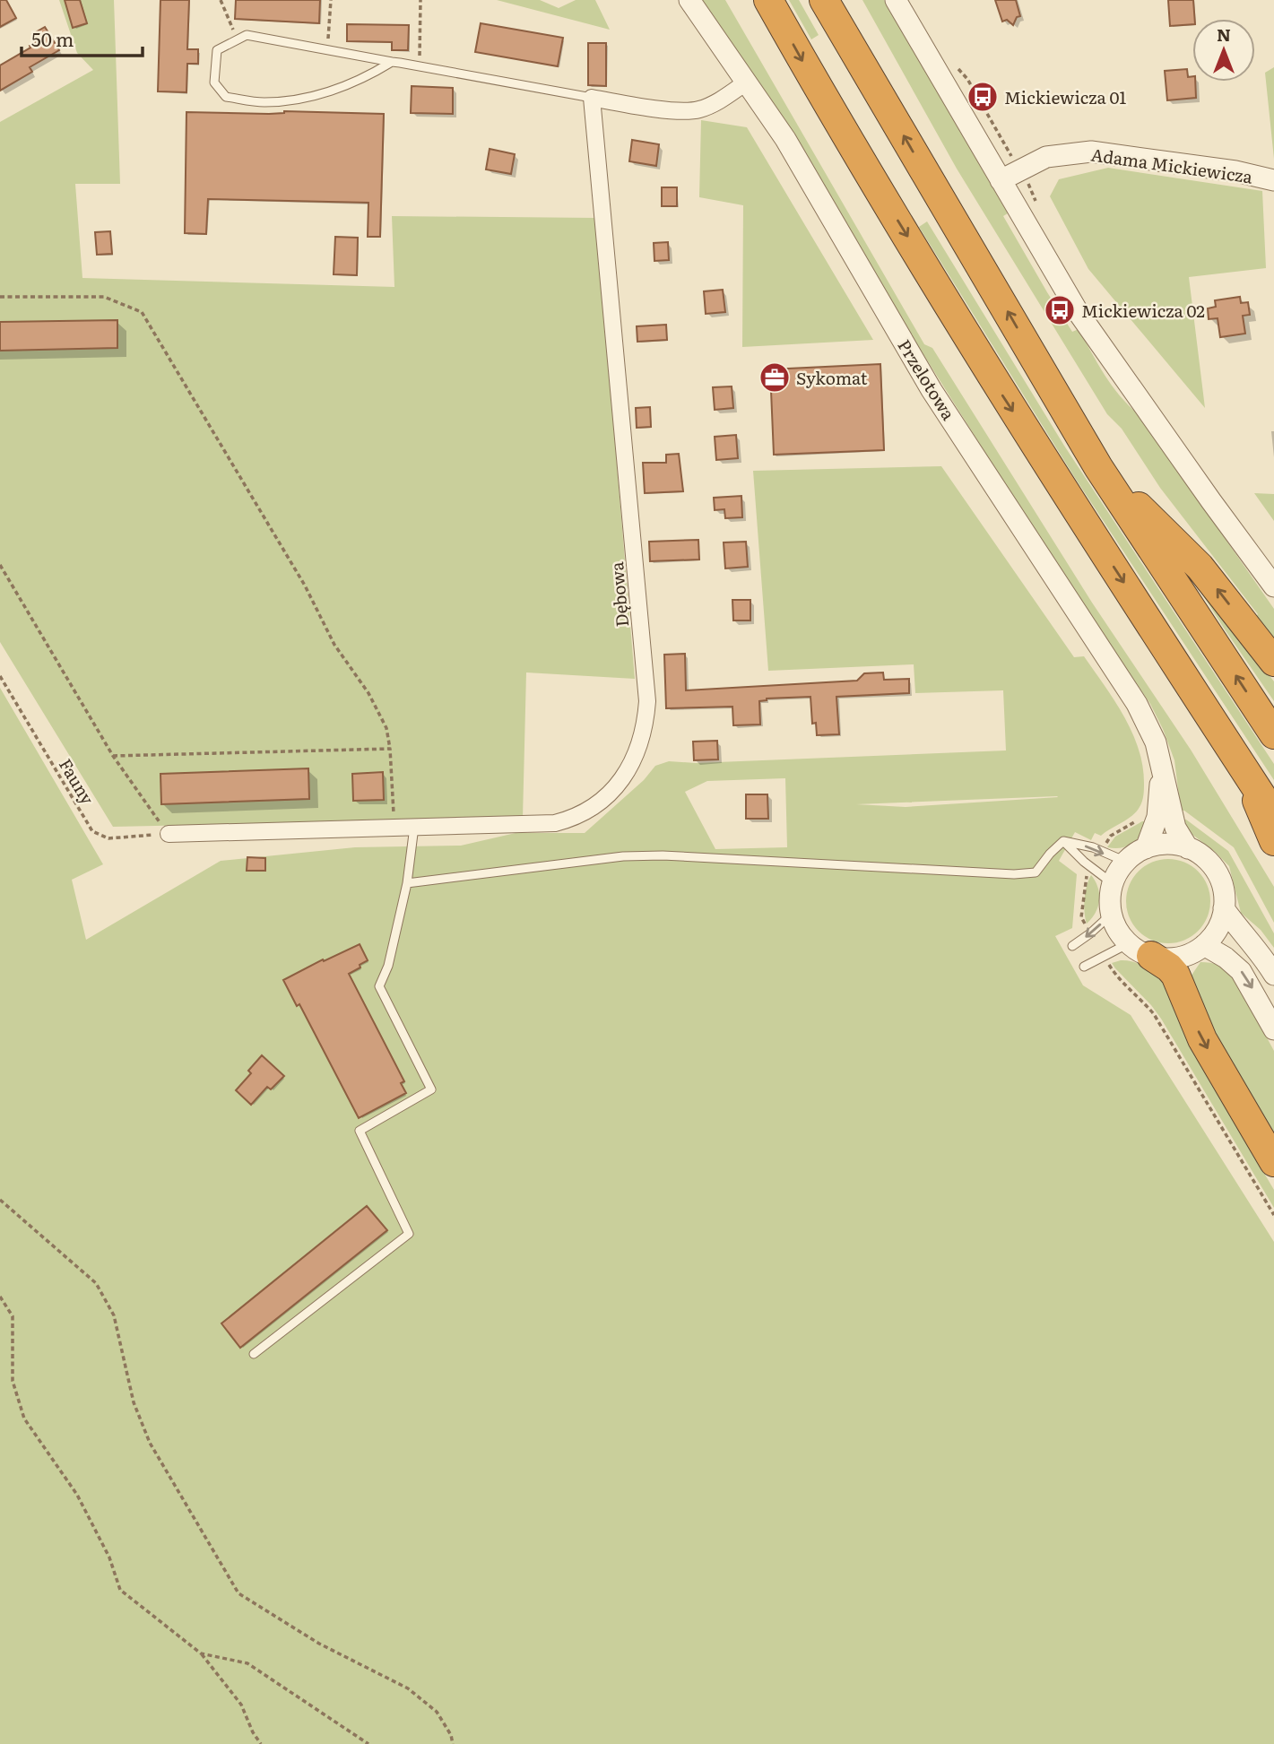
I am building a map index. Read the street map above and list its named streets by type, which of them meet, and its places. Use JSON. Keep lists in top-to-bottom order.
{
  "streets": {
    "street": ["Adama Mickiewicza", "Przelotowa", "Dębowa"],
    "path": ["Fauny"]
  },
  "crossings": [
    ["Dębowa", "Fauny"]
  ],
  "places": {
    "bus stop": ["Mickiewicza 01", "Mickiewicza 02"],
    "office": ["Sykomat"]
  },
  "scale_bar": "50 m",
  "north": "top"
}
